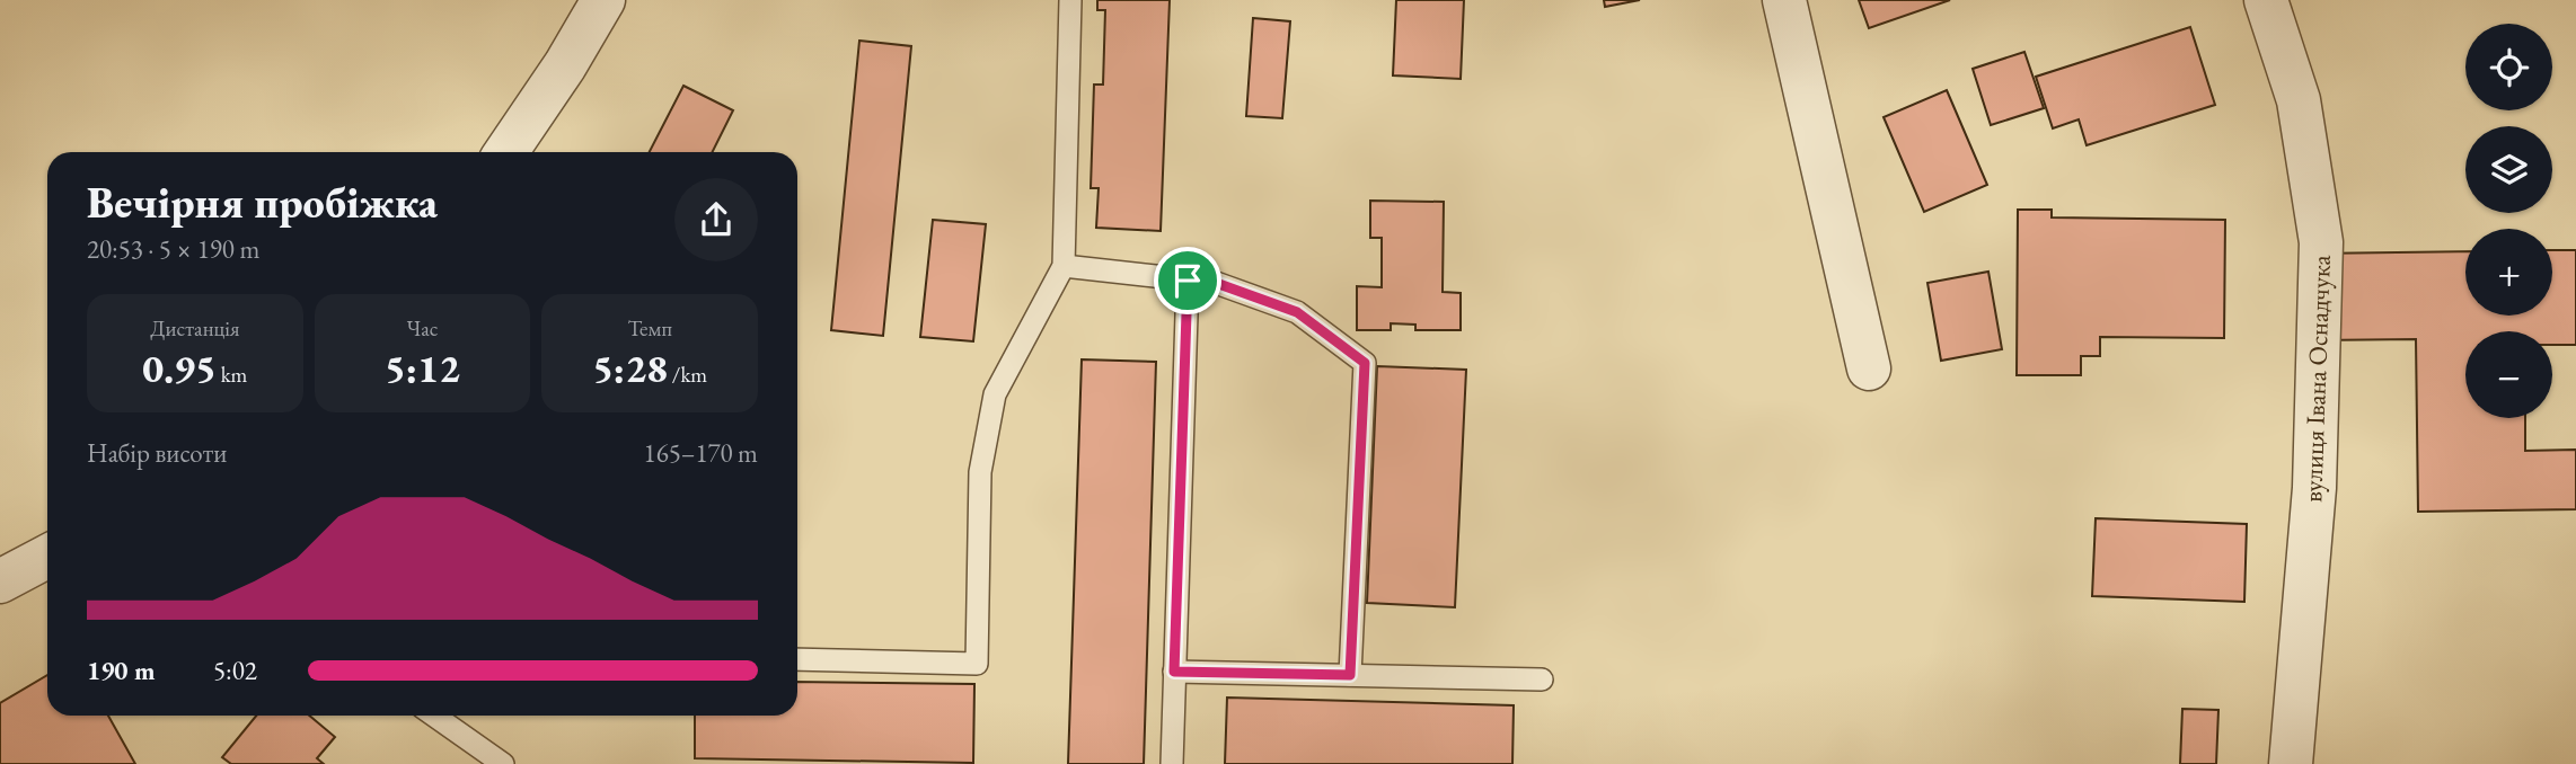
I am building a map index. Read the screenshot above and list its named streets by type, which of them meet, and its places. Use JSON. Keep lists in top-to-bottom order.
{
  "streets": {
    "street": ["вулиця Івана Оснадчука"]
  },
  "page": {
    "map_buttons": ["+", "−"],
    "heading": ["Вечірня пробіжка", "20:53 · 5 × 190 m"],
    "stats": [
      ["Дистанція", "0.95 km"],
      ["Час", "5:12"],
      ["Темп", "5:28 /km"]
    ],
    "chart": ["Набір висоти", "165–170 m"],
    "list": [
      {
        "name": "190 m",
        "note": "5:02"
      }
    ]
  }
}
